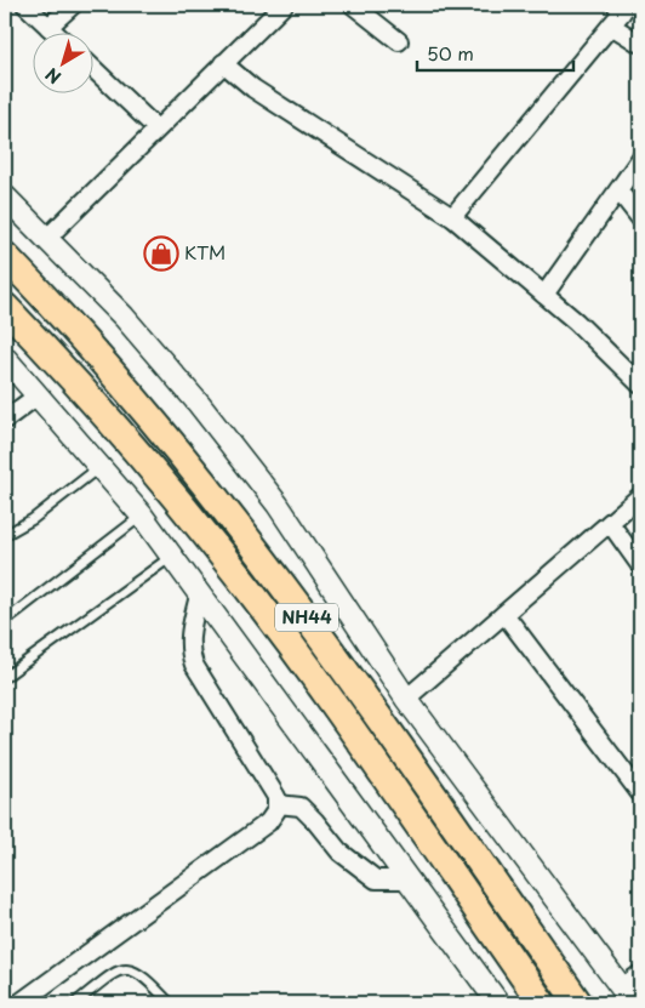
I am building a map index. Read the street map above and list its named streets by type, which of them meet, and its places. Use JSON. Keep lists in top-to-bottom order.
{
  "streets": {
    "highway": ["NH44"]
  },
  "places": {
    "shop": ["KTM"]
  },
  "scale_bar": "50 m",
  "north": "bottom left"
}
